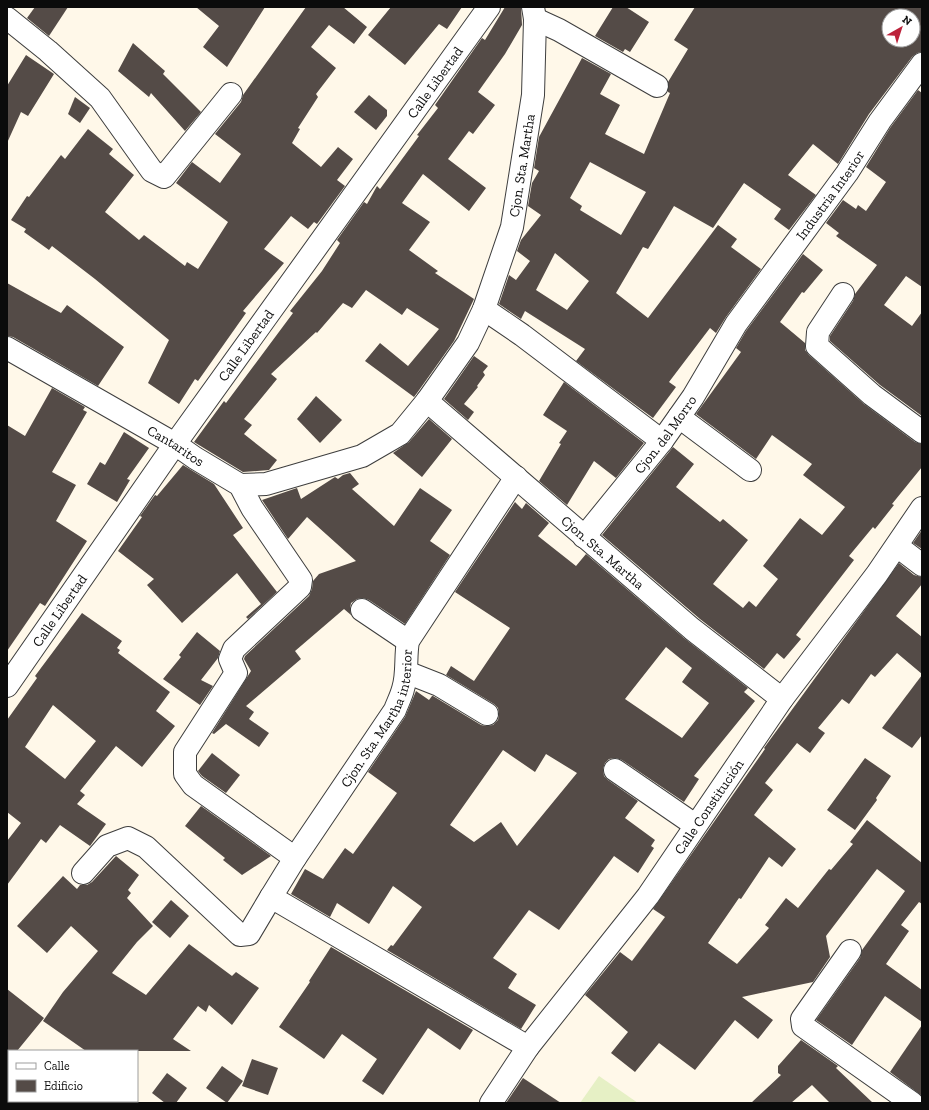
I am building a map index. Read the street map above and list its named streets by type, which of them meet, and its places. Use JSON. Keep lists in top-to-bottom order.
{
  "streets": {
    "street": [
      "Calle Libertad",
      "Cjon. Sta. Martha",
      "Industria Interior",
      "Cjon. del Morro",
      "Cantaritos",
      "Cjon. Sta. Martha interior",
      "Calle Constitución"
    ]
  },
  "crossings": [
    ["Calle Libertad", "Cantaritos"],
    ["Cjon. Sta. Martha", "Cjon. del Morro"],
    ["Cjon. Sta. Martha", "Cantaritos"],
    ["Cjon. Sta. Martha", "Cjon. Sta. Martha interior"],
    ["Cjon. Sta. Martha", "Calle Constitución"],
    ["Industria Interior", "Cjon. del Morro"]
  ],
  "legend": ["Calle", "Edificio"],
  "north": "top right"
}
